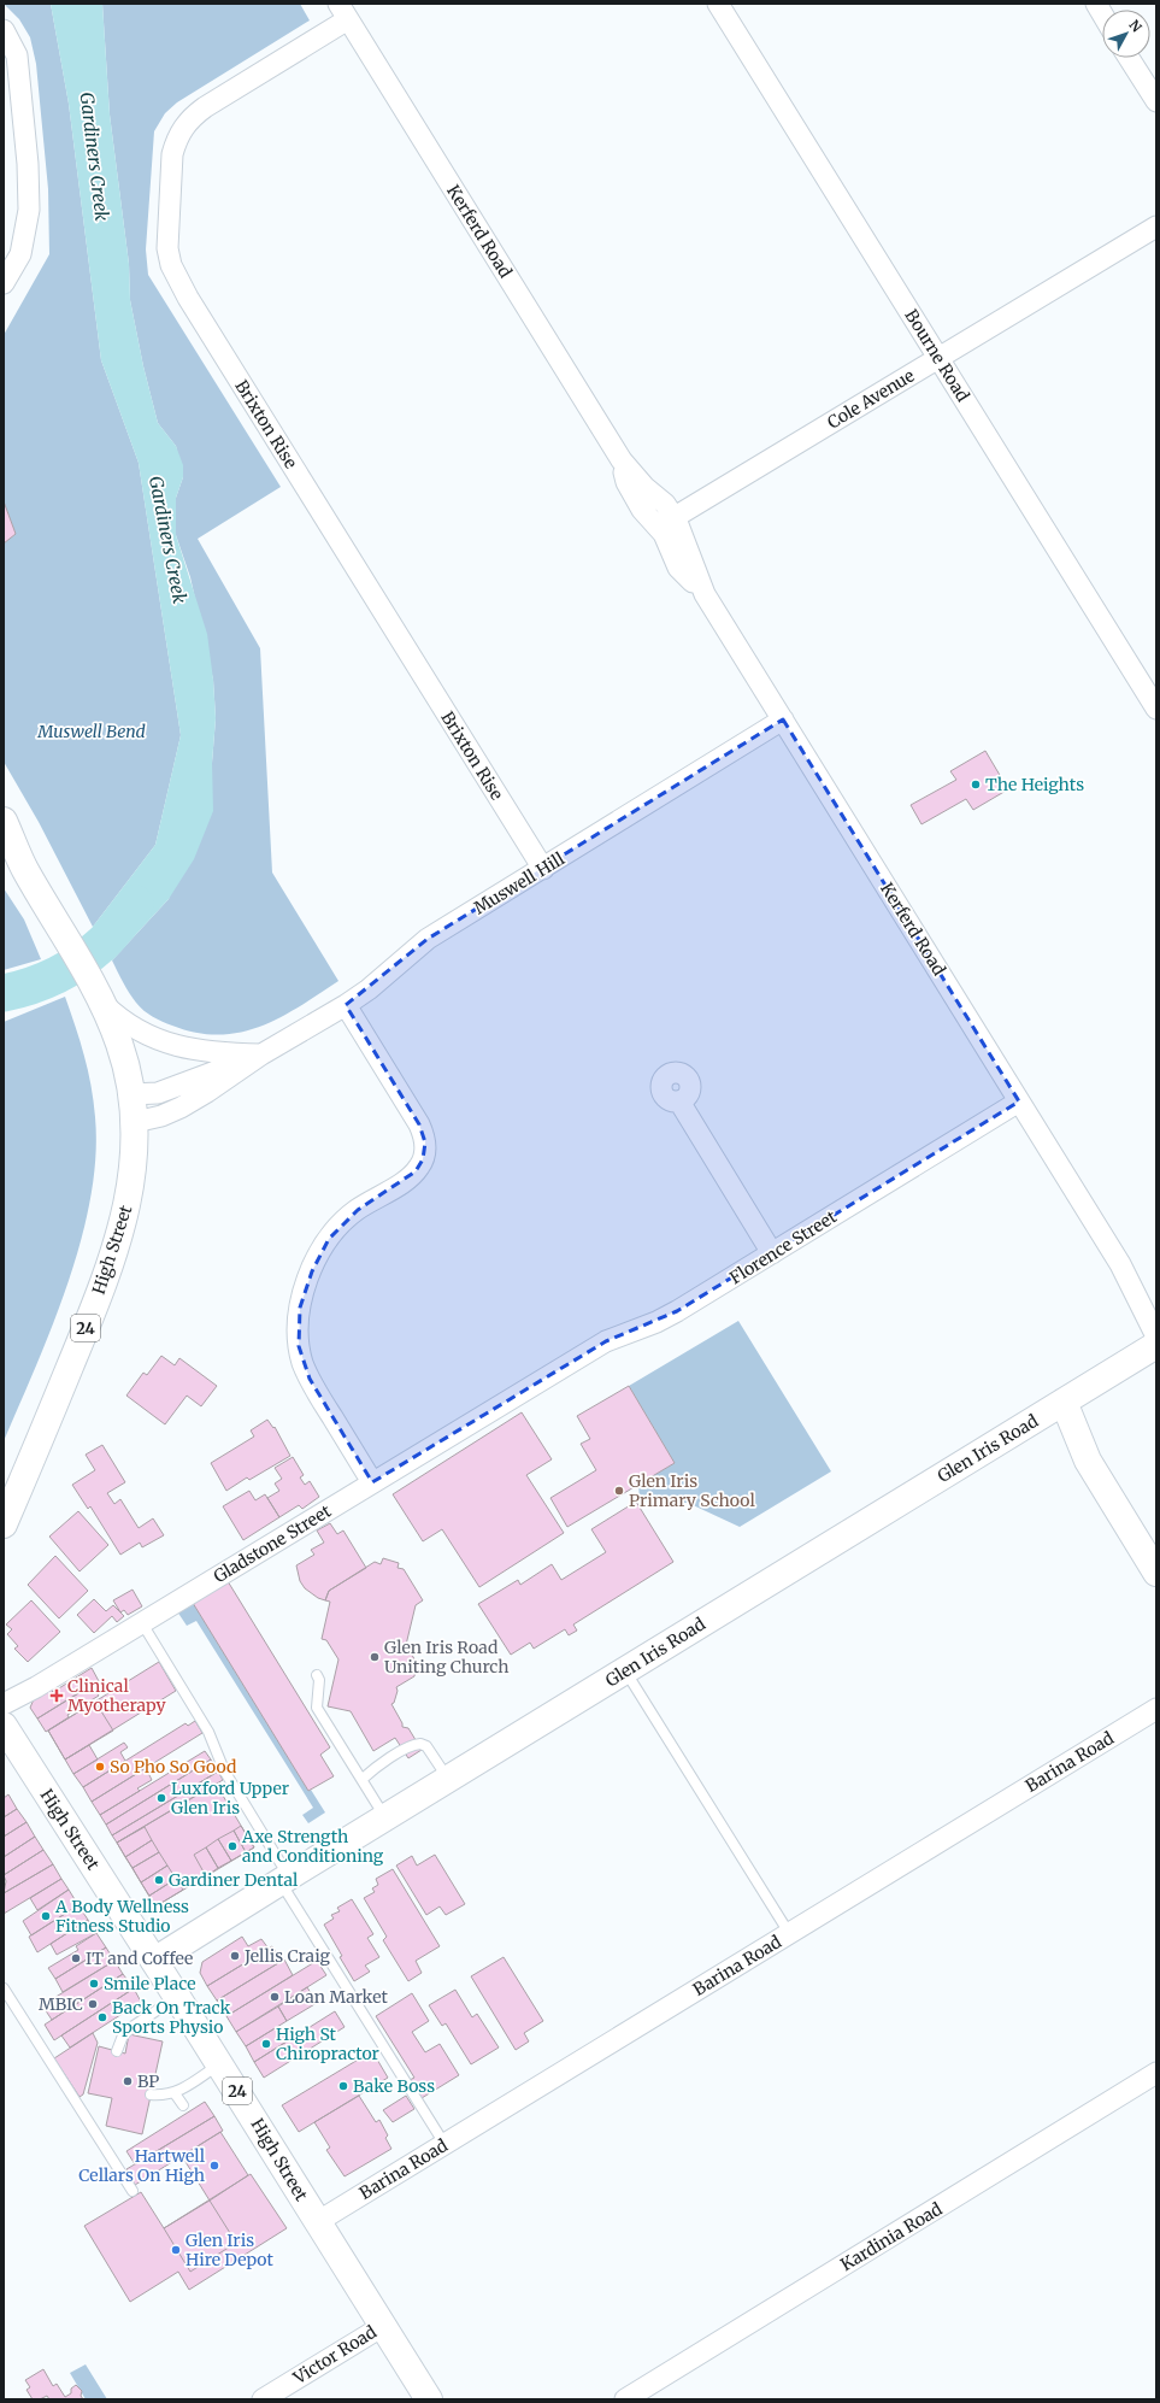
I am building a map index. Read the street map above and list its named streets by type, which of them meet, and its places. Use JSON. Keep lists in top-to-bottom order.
{
  "streets": {
    "main road": ["High Street", "24", "Glen Iris Road"],
    "street": [
      "Kerferd Road",
      "Bourne Road",
      "Cole Avenue",
      "Brixton Rise",
      "Muswell Hill",
      "Florence Street",
      "Gladstone Street",
      "Barina Road",
      "Kardinia Road",
      "Victor Road"
    ]
  },
  "crossings": [
    ["Kerferd Road", "Cole Avenue"],
    ["Kerferd Road", "Brixton Rise"],
    ["Kerferd Road", "Muswell Hill"],
    ["Kerferd Road", "Florence Street"],
    ["Bourne Road", "Cole Avenue"],
    ["Brixton Rise", "Muswell Hill"],
    ["Muswell Hill", "High Street"],
    ["Florence Street", "Gladstone Street"],
    ["High Street", "Glen Iris Road"],
    ["High Street", "Barina Road"],
    ["High Street", "Victor Road"]
  ],
  "water": ["Gardiners Creek"],
  "parks": ["Muswell Bend"],
  "places": {
    "other": [
      "The Heights",
      "Glen Iris Primary School",
      "Glen Iris Road Uniting Church",
      "So Pho So Good",
      "Luxford Upper Glen Iris",
      "Axe Strength and Conditioning",
      "Gardiner Dental",
      "A Body Wellness Fitness Studio",
      "Jellis Craig",
      "IT and Coffee",
      "Smile Place",
      "Loan Market",
      "MBIC",
      "Back On Track Sports Physio",
      "High St Chiropractor",
      "BP",
      "Bake Boss",
      "Hartwell Cellars On High",
      "Glen Iris Hire Depot"
    ],
    "health": ["Clinical Myotherapy"]
  },
  "north": "top right"
}
